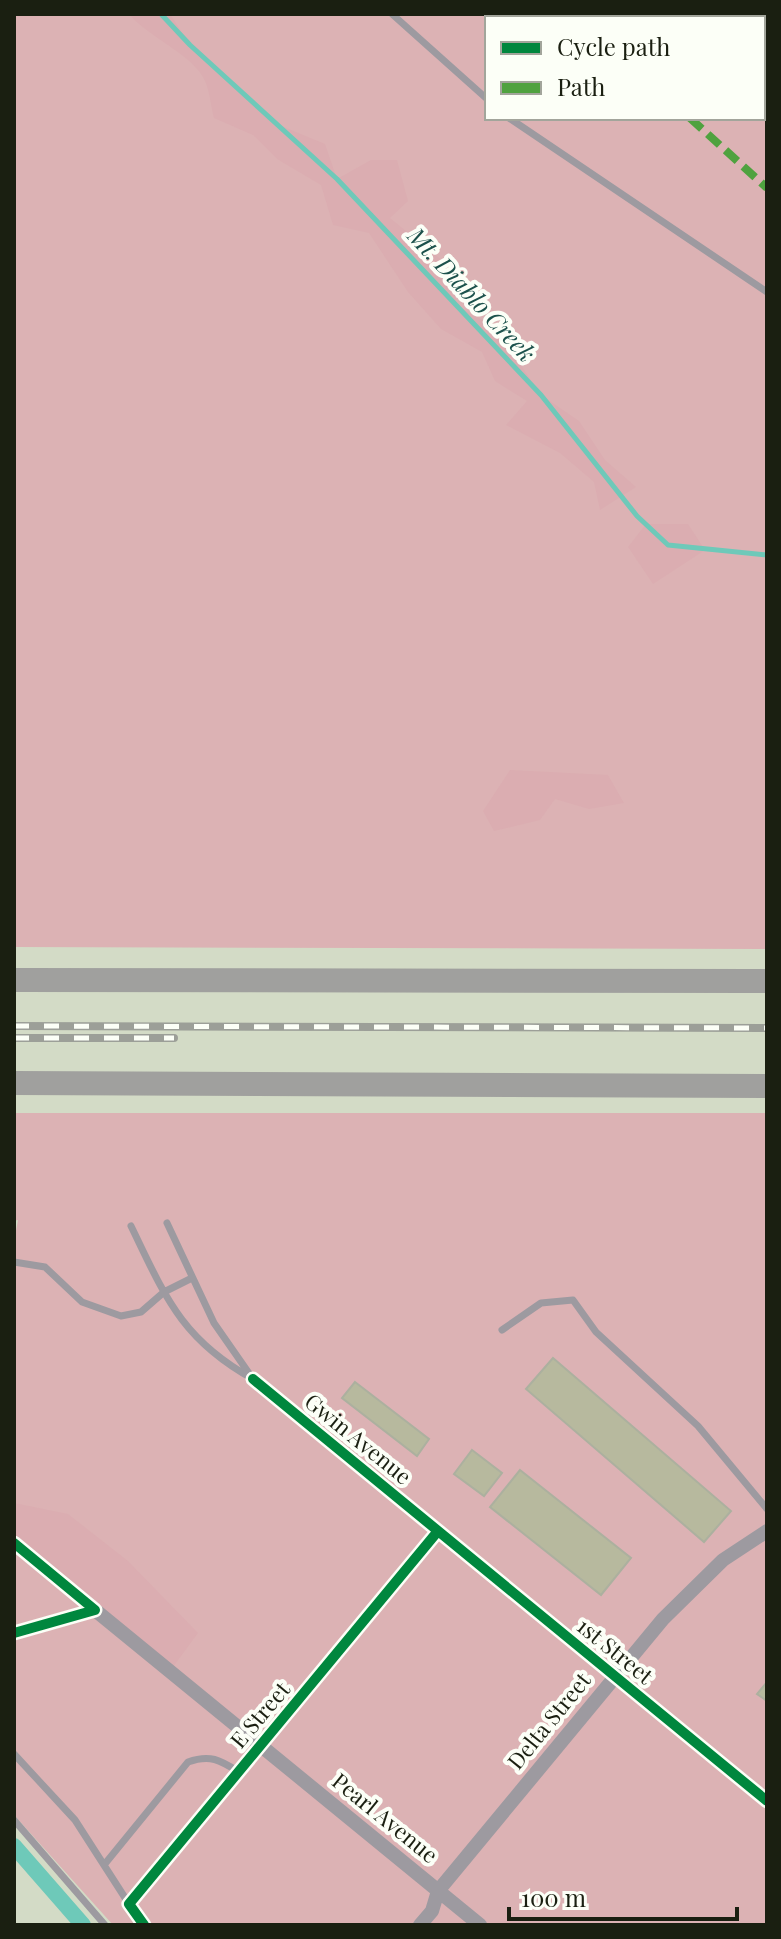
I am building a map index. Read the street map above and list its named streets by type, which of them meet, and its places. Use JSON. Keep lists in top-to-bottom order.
{
  "streets": {
    "street": [
      "Gwin Avenue",
      "1st Street",
      "E Street",
      "Delta Street",
      "Pearl Avenue"
    ]
  },
  "crossings": [
    ["Gwin Avenue", "1st Street"],
    ["Gwin Avenue", "E Street"],
    ["1st Street", "E Street"],
    ["1st Street", "Delta Street"],
    ["E Street", "Pearl Avenue"],
    ["Delta Street", "Pearl Avenue"]
  ],
  "water": ["Mt. Diablo Creek"],
  "legend": ["Cycle path", "Path"],
  "scale_bar": "100 m"
}
